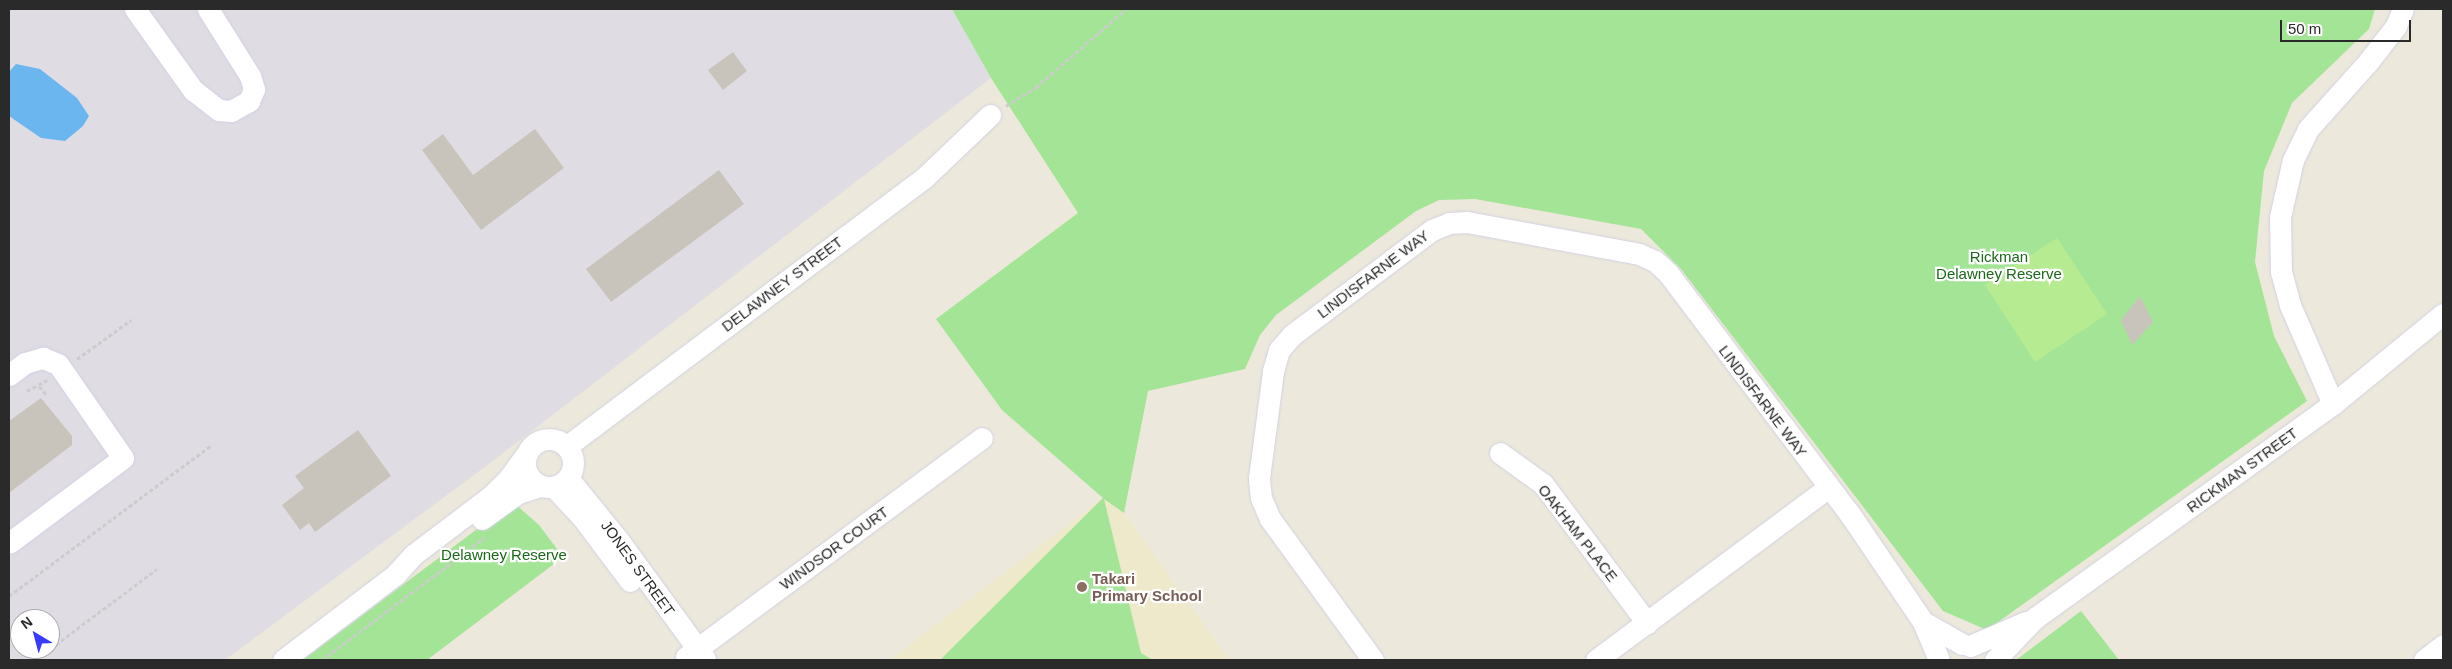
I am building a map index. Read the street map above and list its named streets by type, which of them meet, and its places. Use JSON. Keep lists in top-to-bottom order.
{
  "streets": {
    "street": [
      "LINDISFARNE WAY",
      "DELAWNEY STREET",
      "RICKMAN STREET",
      "OAKHAM PLACE",
      "WINDSOR COURT",
      "JONES STREET"
    ]
  },
  "crossings": [
    ["LINDISFARNE WAY", "RICKMAN STREET"],
    ["DELAWNEY STREET", "JONES STREET"],
    ["WINDSOR COURT", "JONES STREET"]
  ],
  "parks": ["Rickman Delawney Reserve", "Delawney Reserve"],
  "places": ["Takari Primary School"],
  "scale_bar": "50 m",
  "north": "top left"
}
